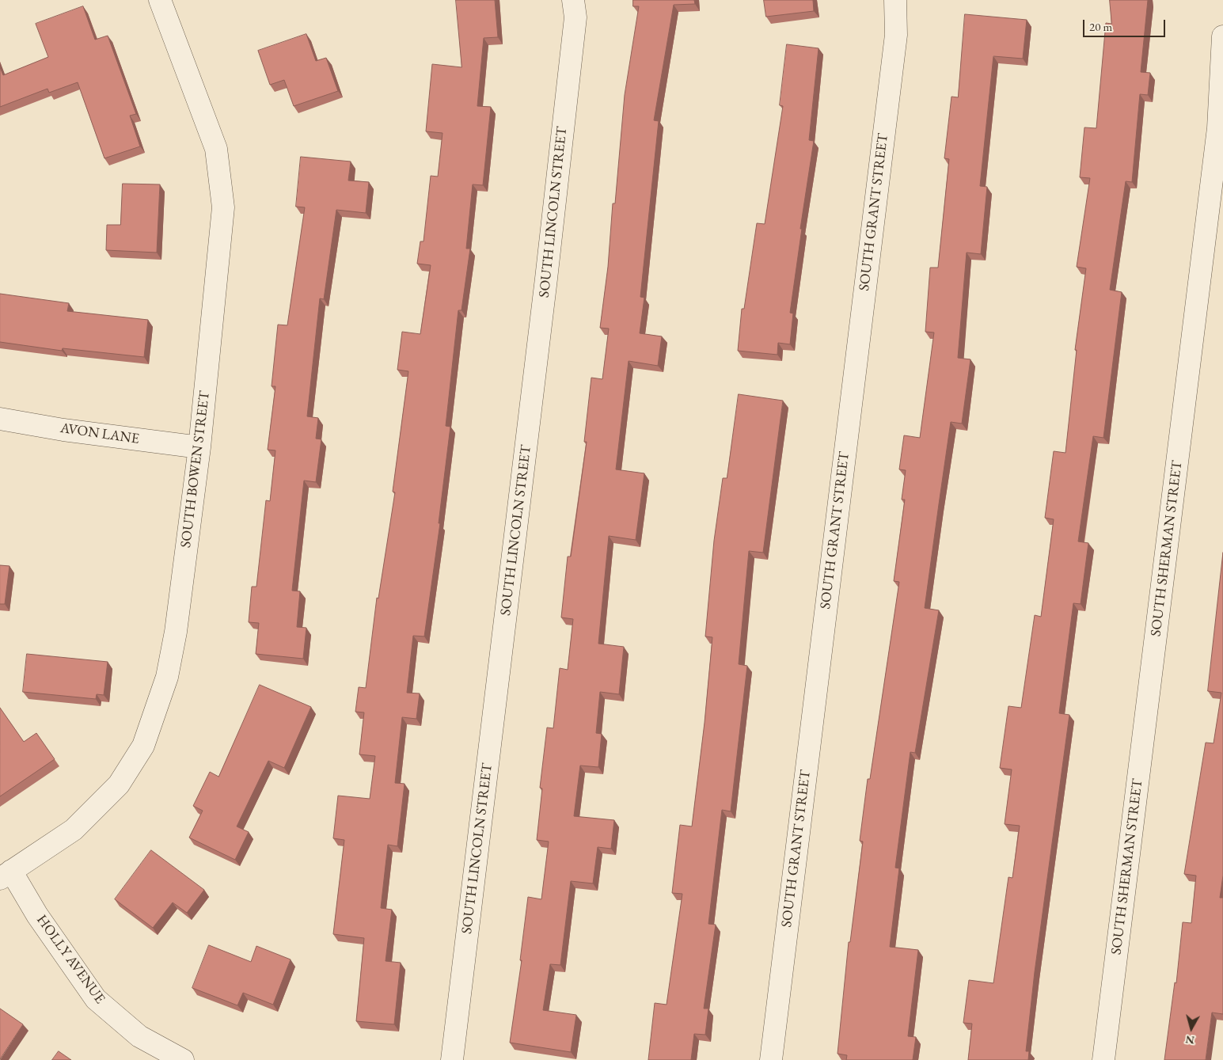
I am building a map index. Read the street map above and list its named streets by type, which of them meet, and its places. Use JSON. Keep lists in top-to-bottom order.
{
  "streets": {
    "street": [
      "SOUTH LINCOLN STREET",
      "SOUTH GRANT STREET",
      "AVON LANE",
      "SOUTH BOWEN STREET",
      "SOUTH SHERMAN STREET",
      "HOLLY AVENUE"
    ]
  },
  "crossings": [
    ["AVON LANE", "SOUTH BOWEN STREET"],
    ["SOUTH BOWEN STREET", "HOLLY AVENUE"]
  ],
  "scale_bar": "20 m",
  "north": "bottom"
}
